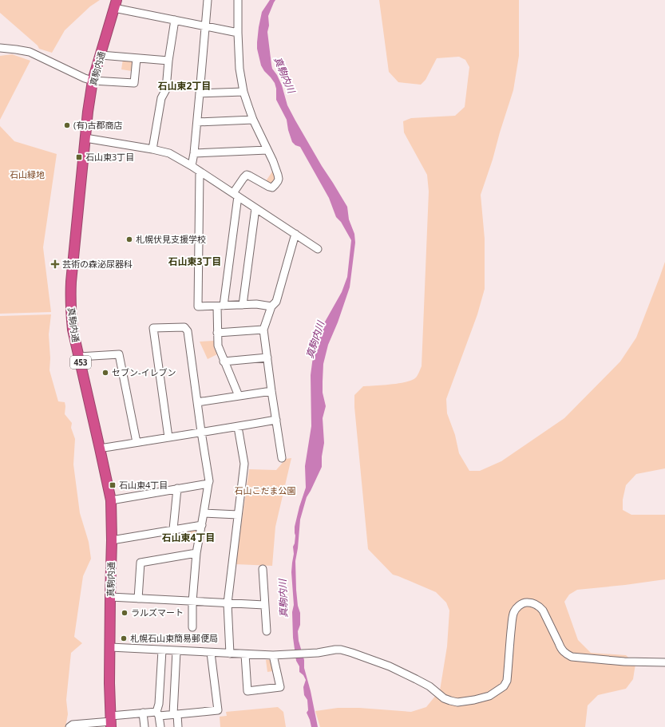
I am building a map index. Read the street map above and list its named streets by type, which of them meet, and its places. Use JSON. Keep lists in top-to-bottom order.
{
  "streets": {
    "highway": ["真駒内通", "453"]
  },
  "districts": ["石山東2丁目", "石山東3丁目", "石山東4丁目"],
  "water": ["真駒内川"],
  "parks": ["石山緑地", "石山こだま公園"],
  "places": {
    "other": [
      "(有)古郡商店",
      "札幌伏見支援学校",
      "セブン-イレブン",
      "ラルズマート",
      "札幌石山東簡易郵便局"
    ],
    "transit": ["石山東3丁目", "石山東4丁目"],
    "health": ["芸術の森泌尿器科"]
  }
}
